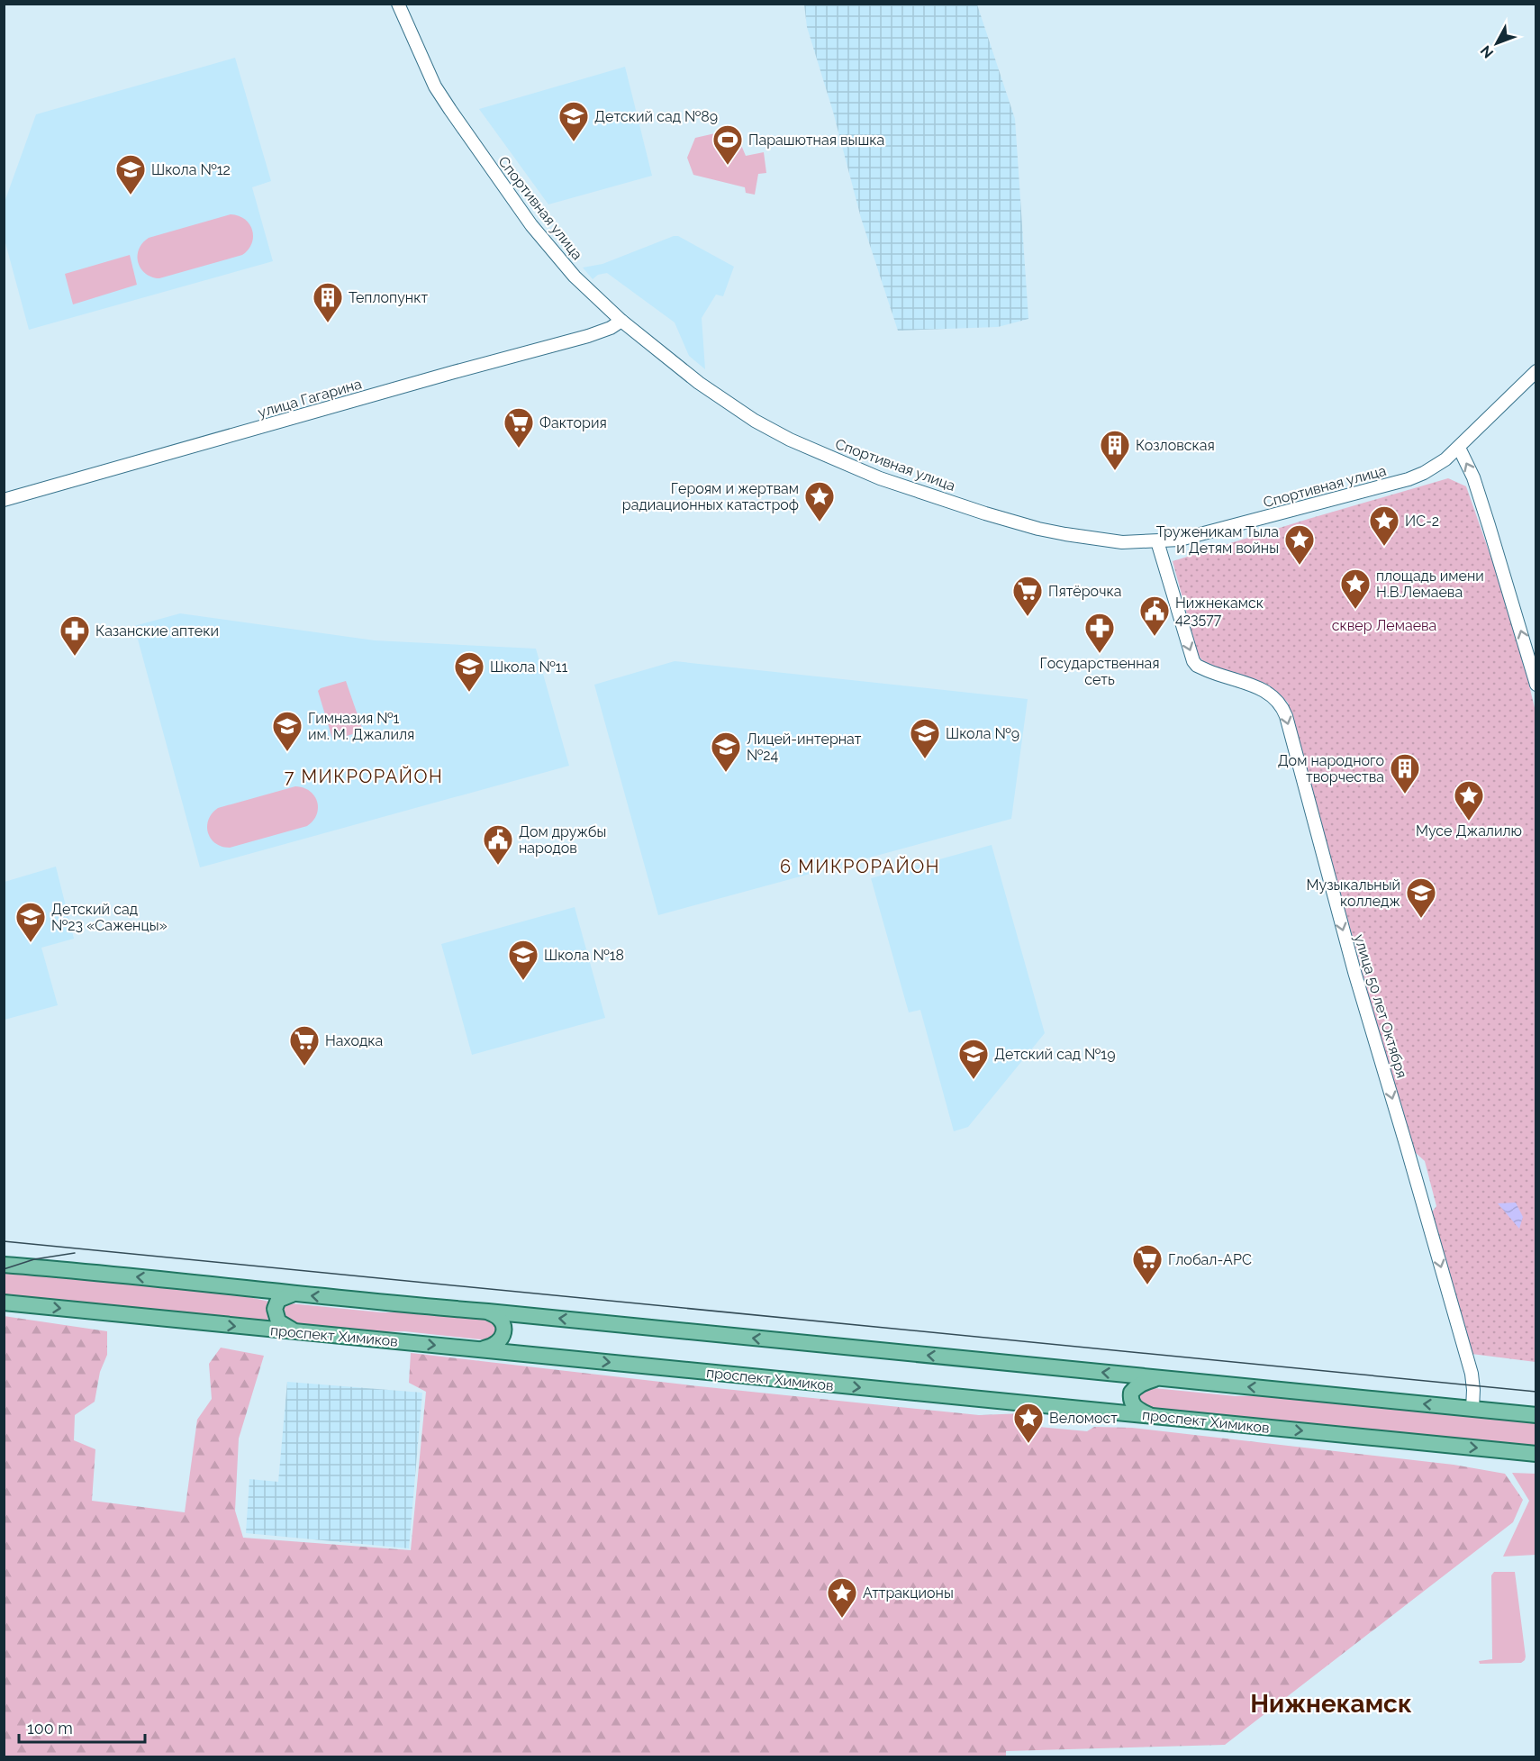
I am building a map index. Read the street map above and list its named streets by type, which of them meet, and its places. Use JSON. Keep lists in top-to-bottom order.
{
  "streets": {
    "main road": ["проспект Химиков"],
    "street": ["Спортивная улица", "улица Гагарина", "улица 50 лет Октября"]
  },
  "crossings": [
    ["Спортивная улица", "улица Гагарина"],
    ["Спортивная улица", "улица 50 лет Октября"]
  ],
  "one_way": ["улица 50 лет Октября"],
  "districts": ["7 МИКРОРАЙОН", "6 МИКРОРАЙОН", "Нижнекамск"],
  "parks": ["сквер Лемаева"],
  "places": {
    "school or university": [
      "Детский сад №89",
      "Школа №12",
      "Школа №11",
      "Гимназия №1 им. М. Джалиля",
      "Школа №9",
      "Лицей-интернат №24",
      "Музыкальный колледж",
      "Детский сад №23 «Саженцы»",
      "Школа №18",
      "Детский сад №19"
    ],
    "sports": ["Парашютная вышка"],
    "building": ["Теплопункт", "Козловская", "Дом народного творчества"],
    "supermarket": [
      "Фактория",
      "Пятёрочка",
      "Находка",
      "Глобал-АРС"
    ],
    "place": [
      "Героям и жертвам радиационных катастроф",
      "ИС-2",
      "Труженикам Тыла и Детям войны",
      "площадь имени Н.В.Лемаева",
      "Мусе Джалилю",
      "Веломост",
      "Аттракционы"
    ],
    "public building": ["Нижнекамск 423577", "Дом дружбы народов"],
    "pharmacy": ["Государственная сеть", "Казанские аптеки"]
  },
  "scale_bar": "100 m",
  "north": "bottom left"
}
